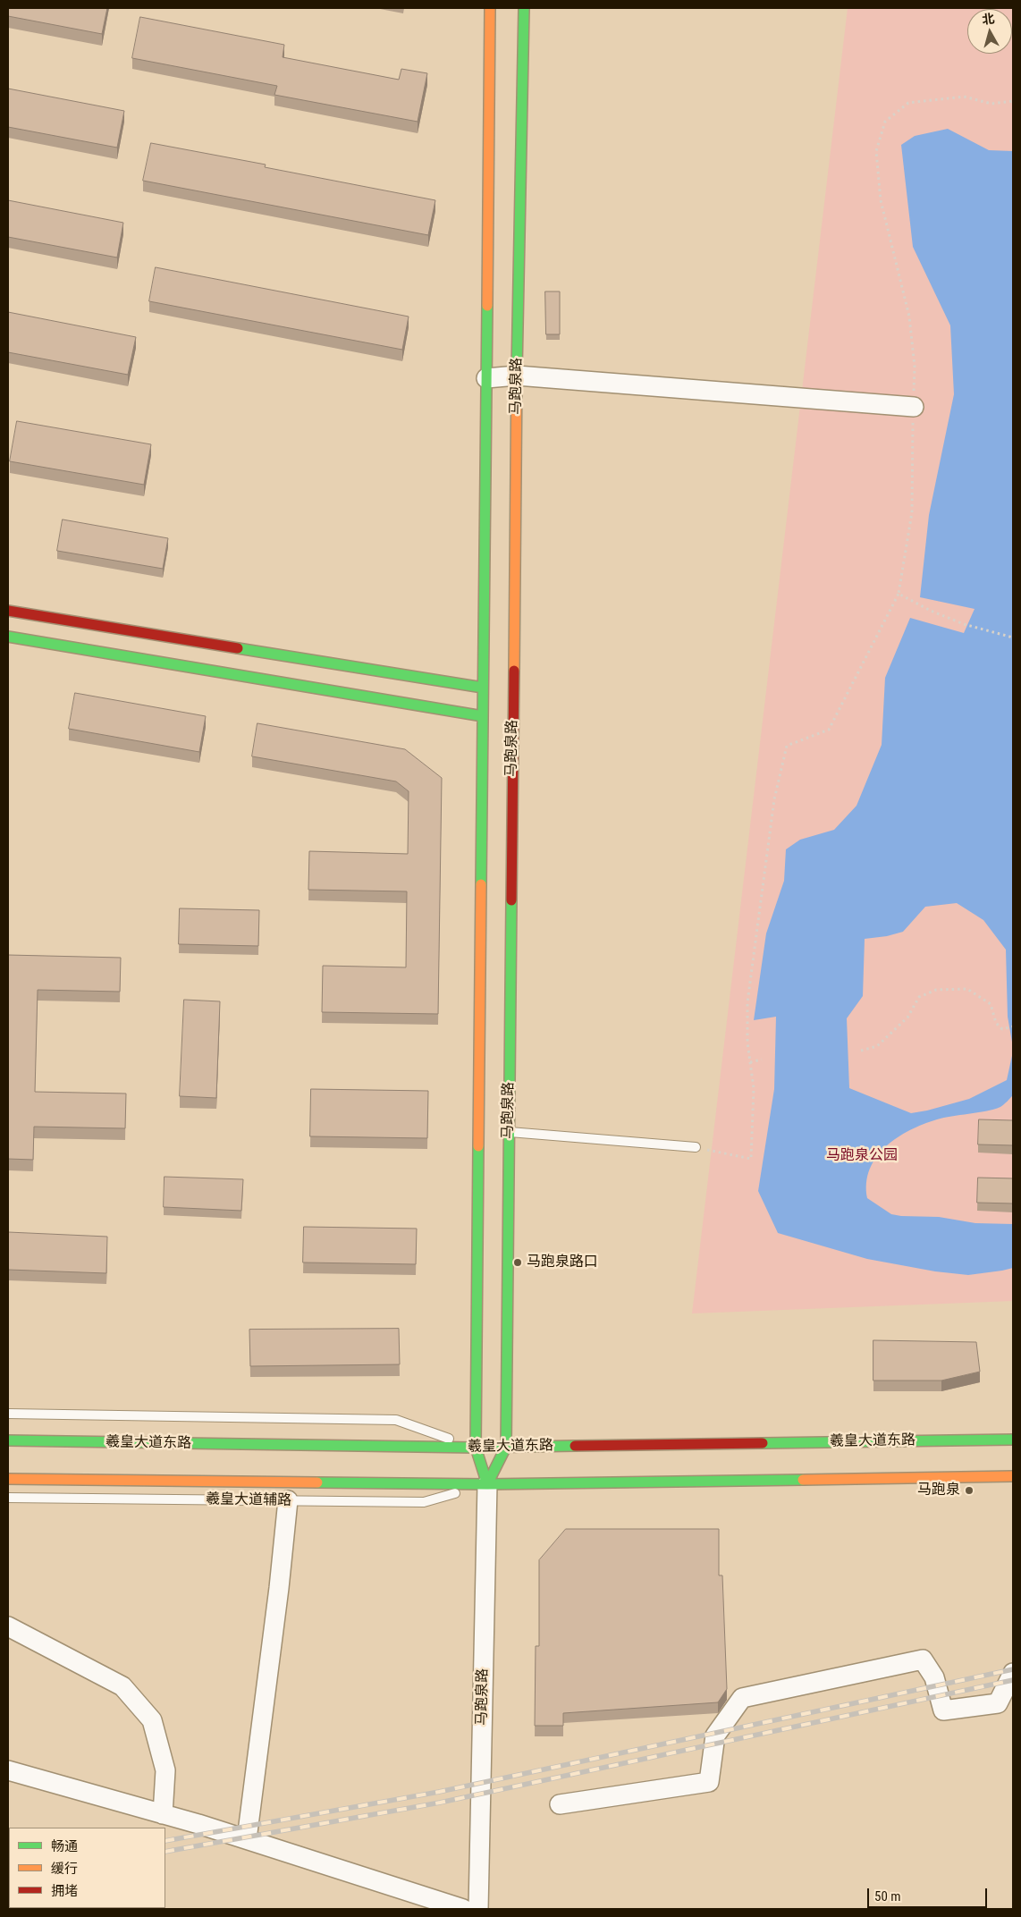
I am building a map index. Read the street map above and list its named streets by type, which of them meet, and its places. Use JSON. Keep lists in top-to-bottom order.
{
  "streets": {
    "main road": ["马跑泉路", "羲皇大道东路"],
    "lane": ["羲皇大道辅路"]
  },
  "crossings": [
    ["马跑泉路", "羲皇大道东路"],
    ["马跑泉路", "羲皇大道辅路"]
  ],
  "parks": ["马跑泉公园"],
  "places": ["马跑泉路口", "马跑泉"],
  "legend": ["畅通", "缓行", "拥堵"],
  "scale_bar": "50 m",
  "north": "top"
}
